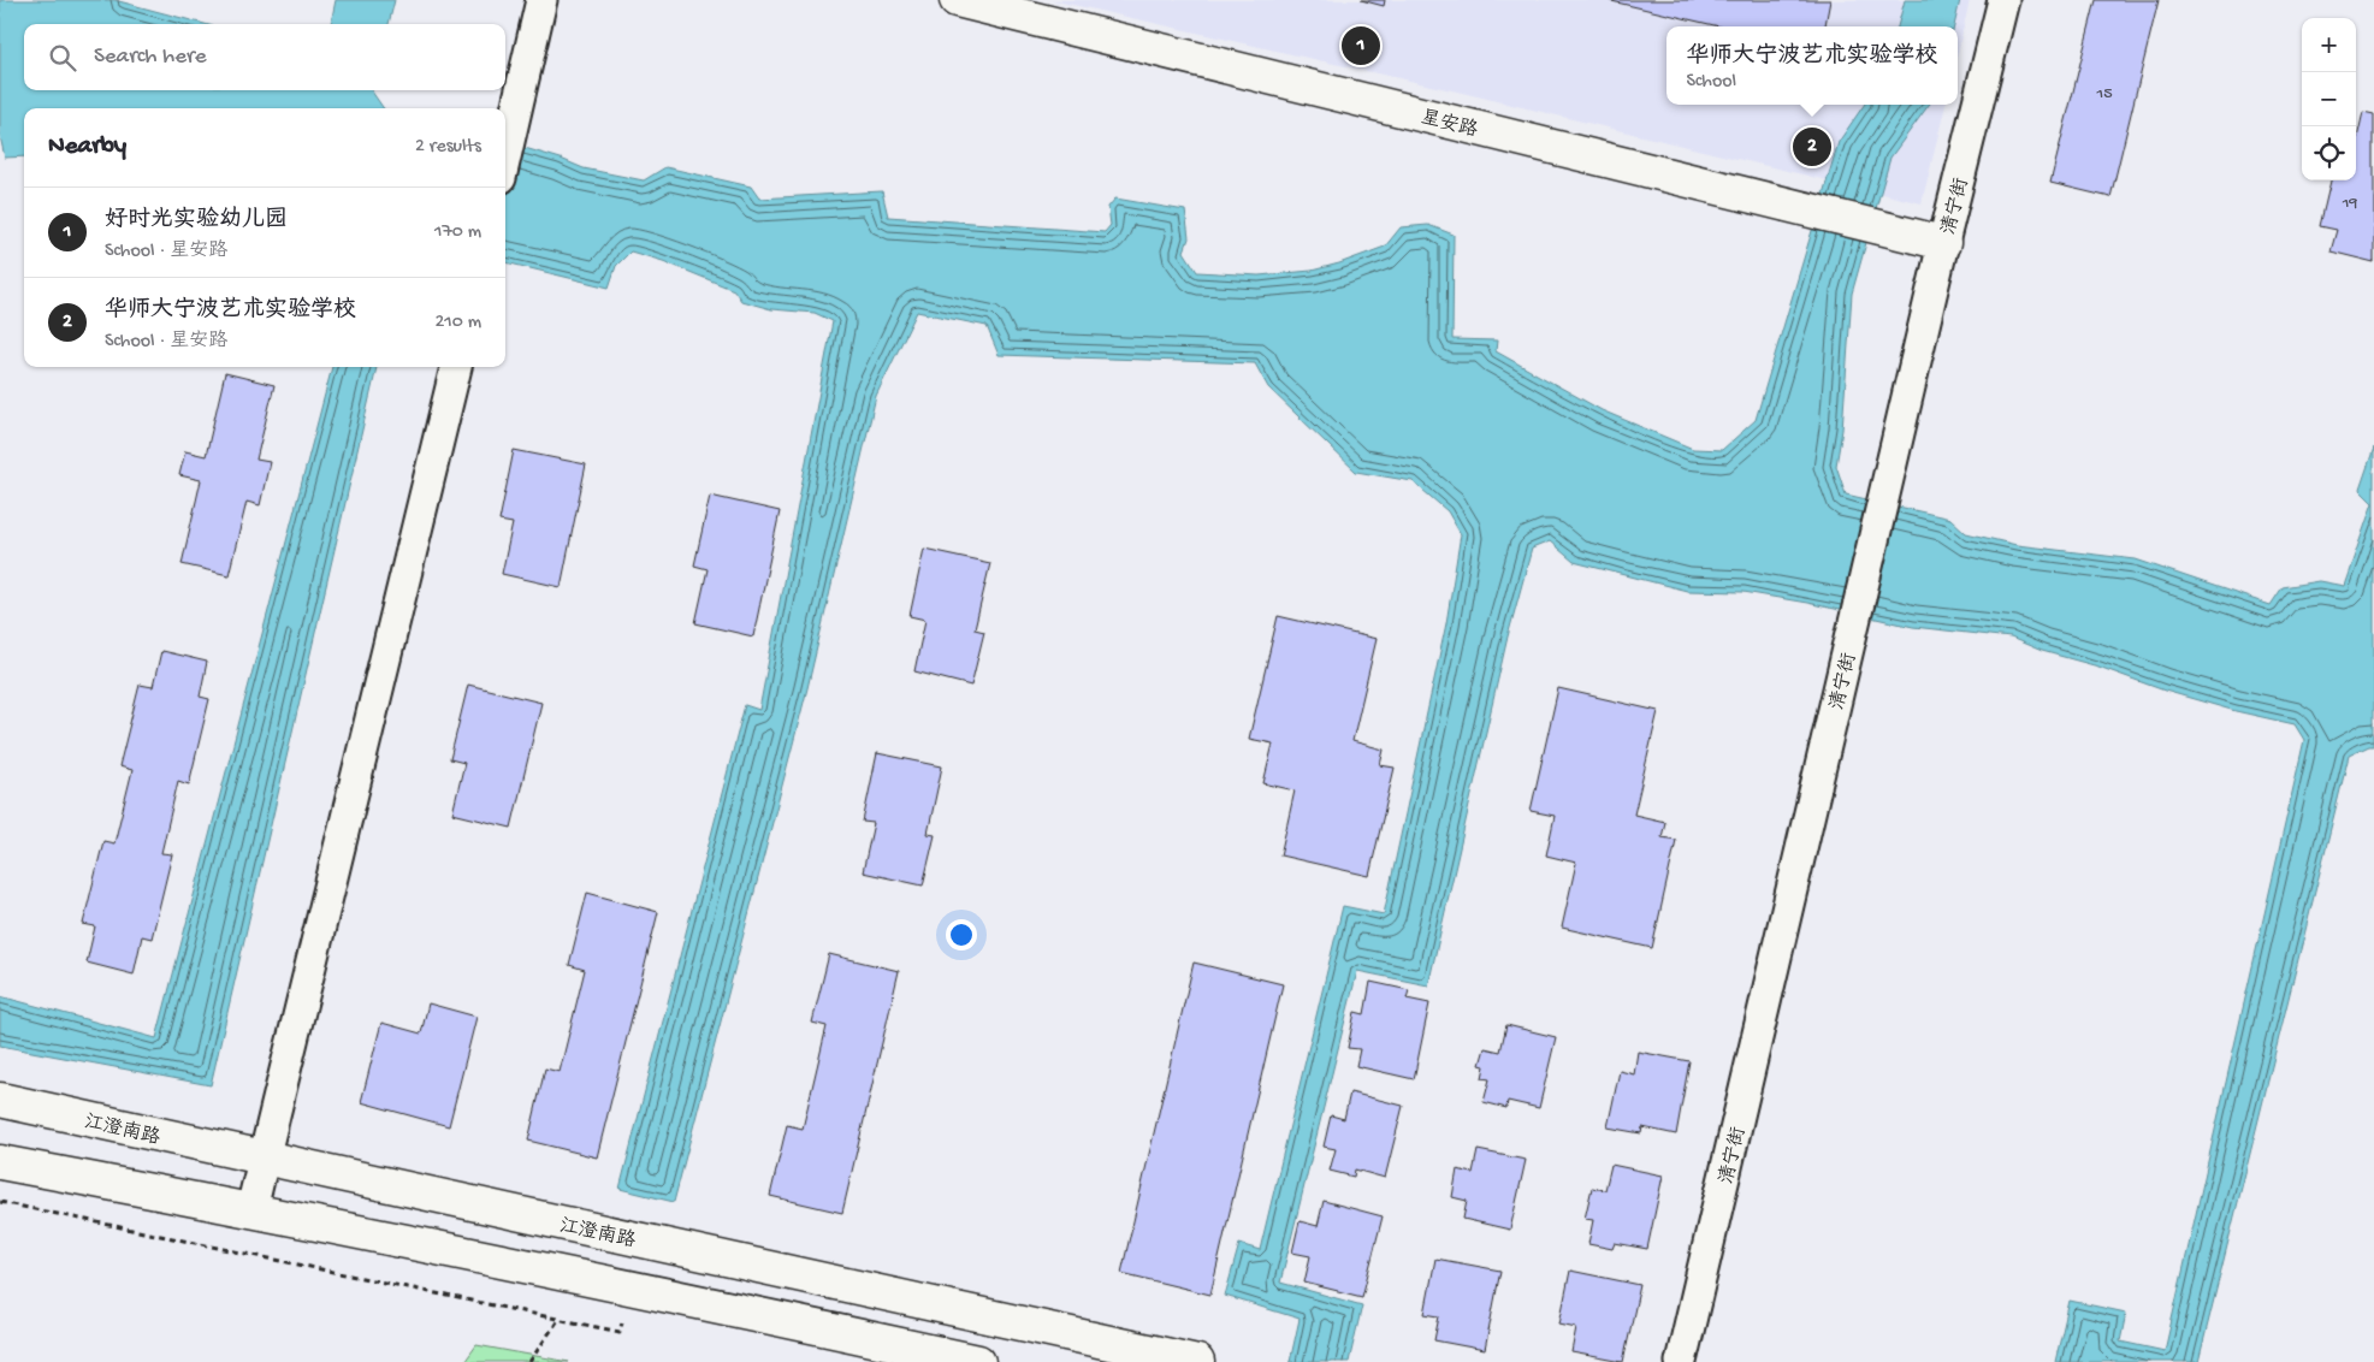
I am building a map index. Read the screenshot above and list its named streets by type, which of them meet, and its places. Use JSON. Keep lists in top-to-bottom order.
{
  "streets": {
    "main road": ["星安路", "江澄南路"],
    "street": ["清宁街"]
  },
  "crossings": [
    ["星安路", "清宁街"]
  ],
  "house_numbers": ["15", "19"],
  "page": {
    "map_buttons": ["+", "−"],
    "pins": ["1", "2"],
    "search": "Search here",
    "popup": ["华师大宁波艺术实验学校", "School"],
    "heading": ["Nearby", "2 results"],
    "list": [
      {
        "mark": "1",
        "name": "好时光实验幼儿园",
        "note": "School · 星安路",
        "value": "170 m"
      },
      {
        "mark": "2",
        "name": "华师大宁波艺术实验学校",
        "note": "School · 星安路",
        "value": "210 m"
      }
    ]
  }
}
